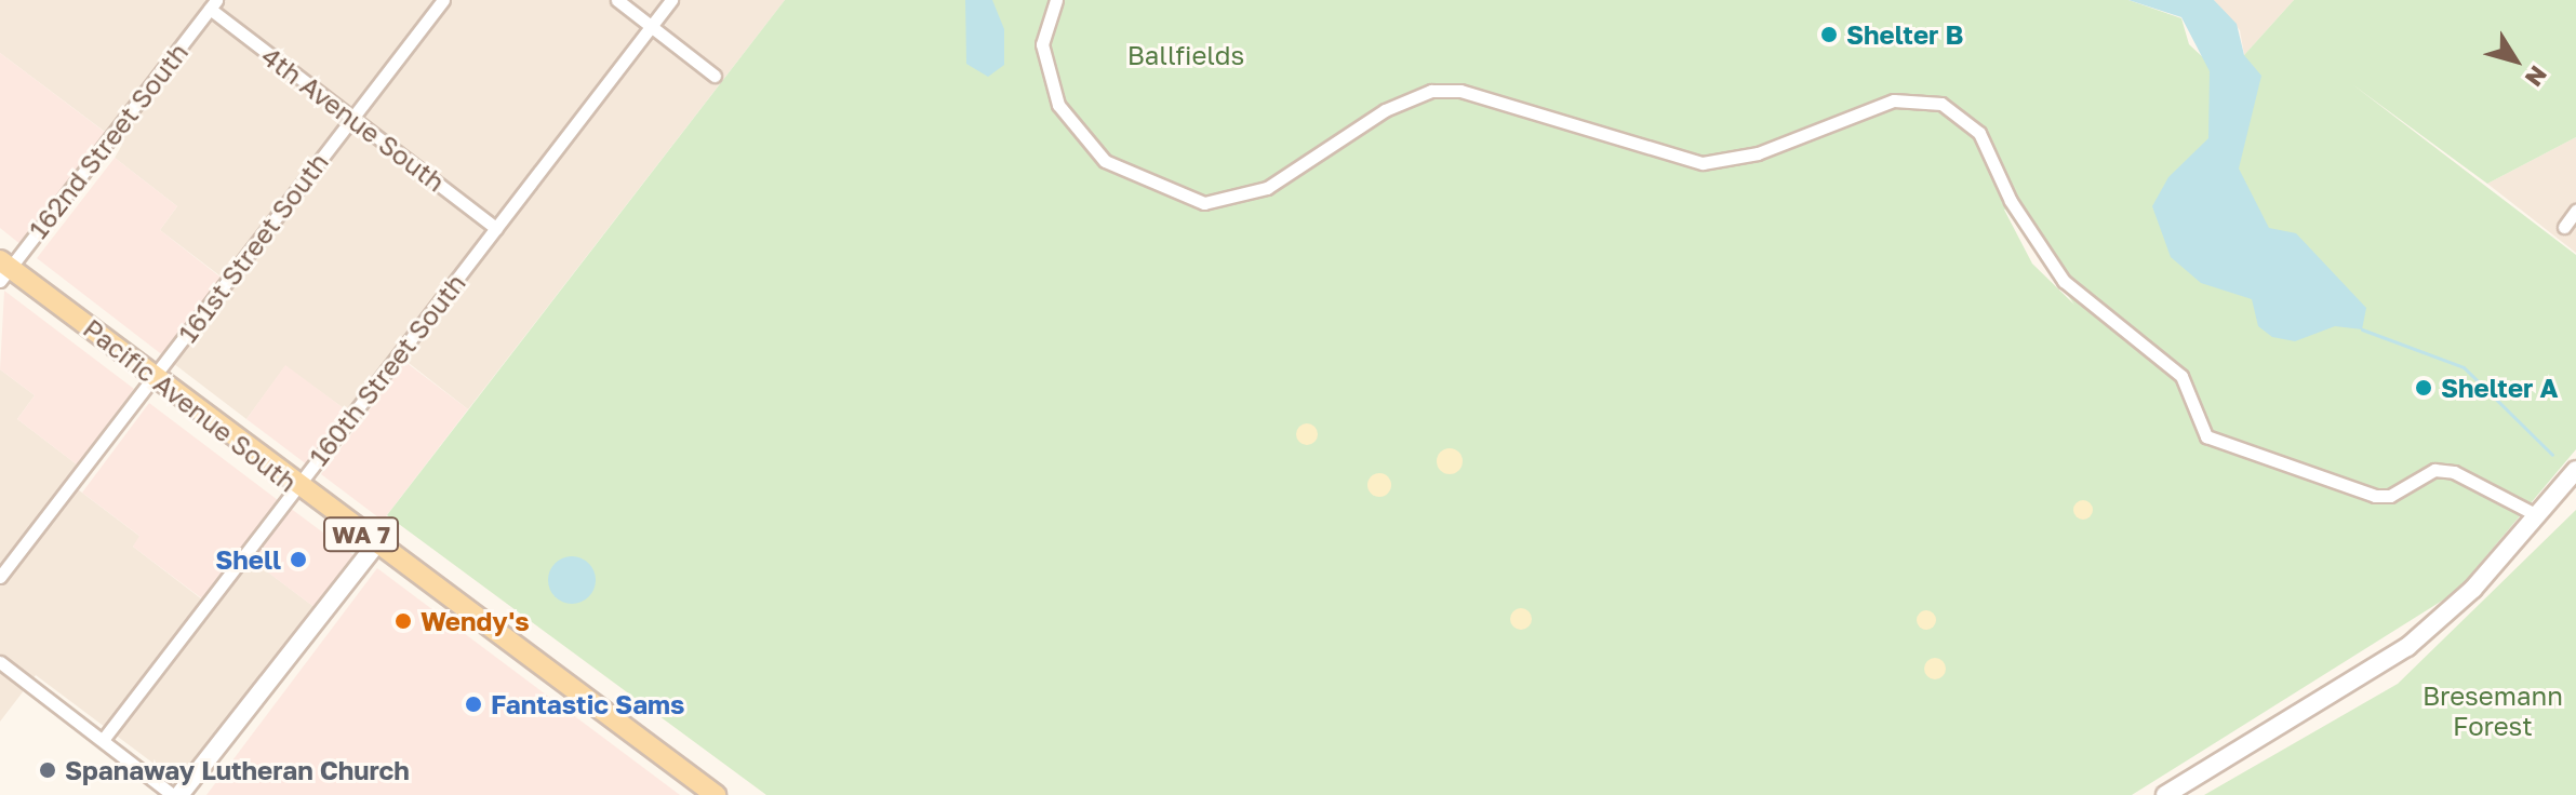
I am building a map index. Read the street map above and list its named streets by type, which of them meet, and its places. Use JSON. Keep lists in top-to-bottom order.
{
  "streets": {
    "main road": ["Pacific Avenue South", "WA 7"],
    "street": [
      "4th Avenue South",
      "162nd Street South",
      "161st Street South",
      "160th Street South"
    ]
  },
  "crossings": [
    ["4th Avenue South", "162nd Street South"],
    ["4th Avenue South", "161st Street South"],
    ["4th Avenue South", "160th Street South"],
    ["162nd Street South", "Pacific Avenue South"],
    ["161st Street South", "Pacific Avenue South"],
    ["160th Street South", "Pacific Avenue South"]
  ],
  "parks": ["Ballfields", "Bresemann Forest"],
  "places": [
    "Shelter B",
    "Shelter A",
    "Shell",
    "Wendy's",
    "Fantastic Sams",
    "Spanaway Lutheran Church"
  ],
  "north": "bottom right"
}
